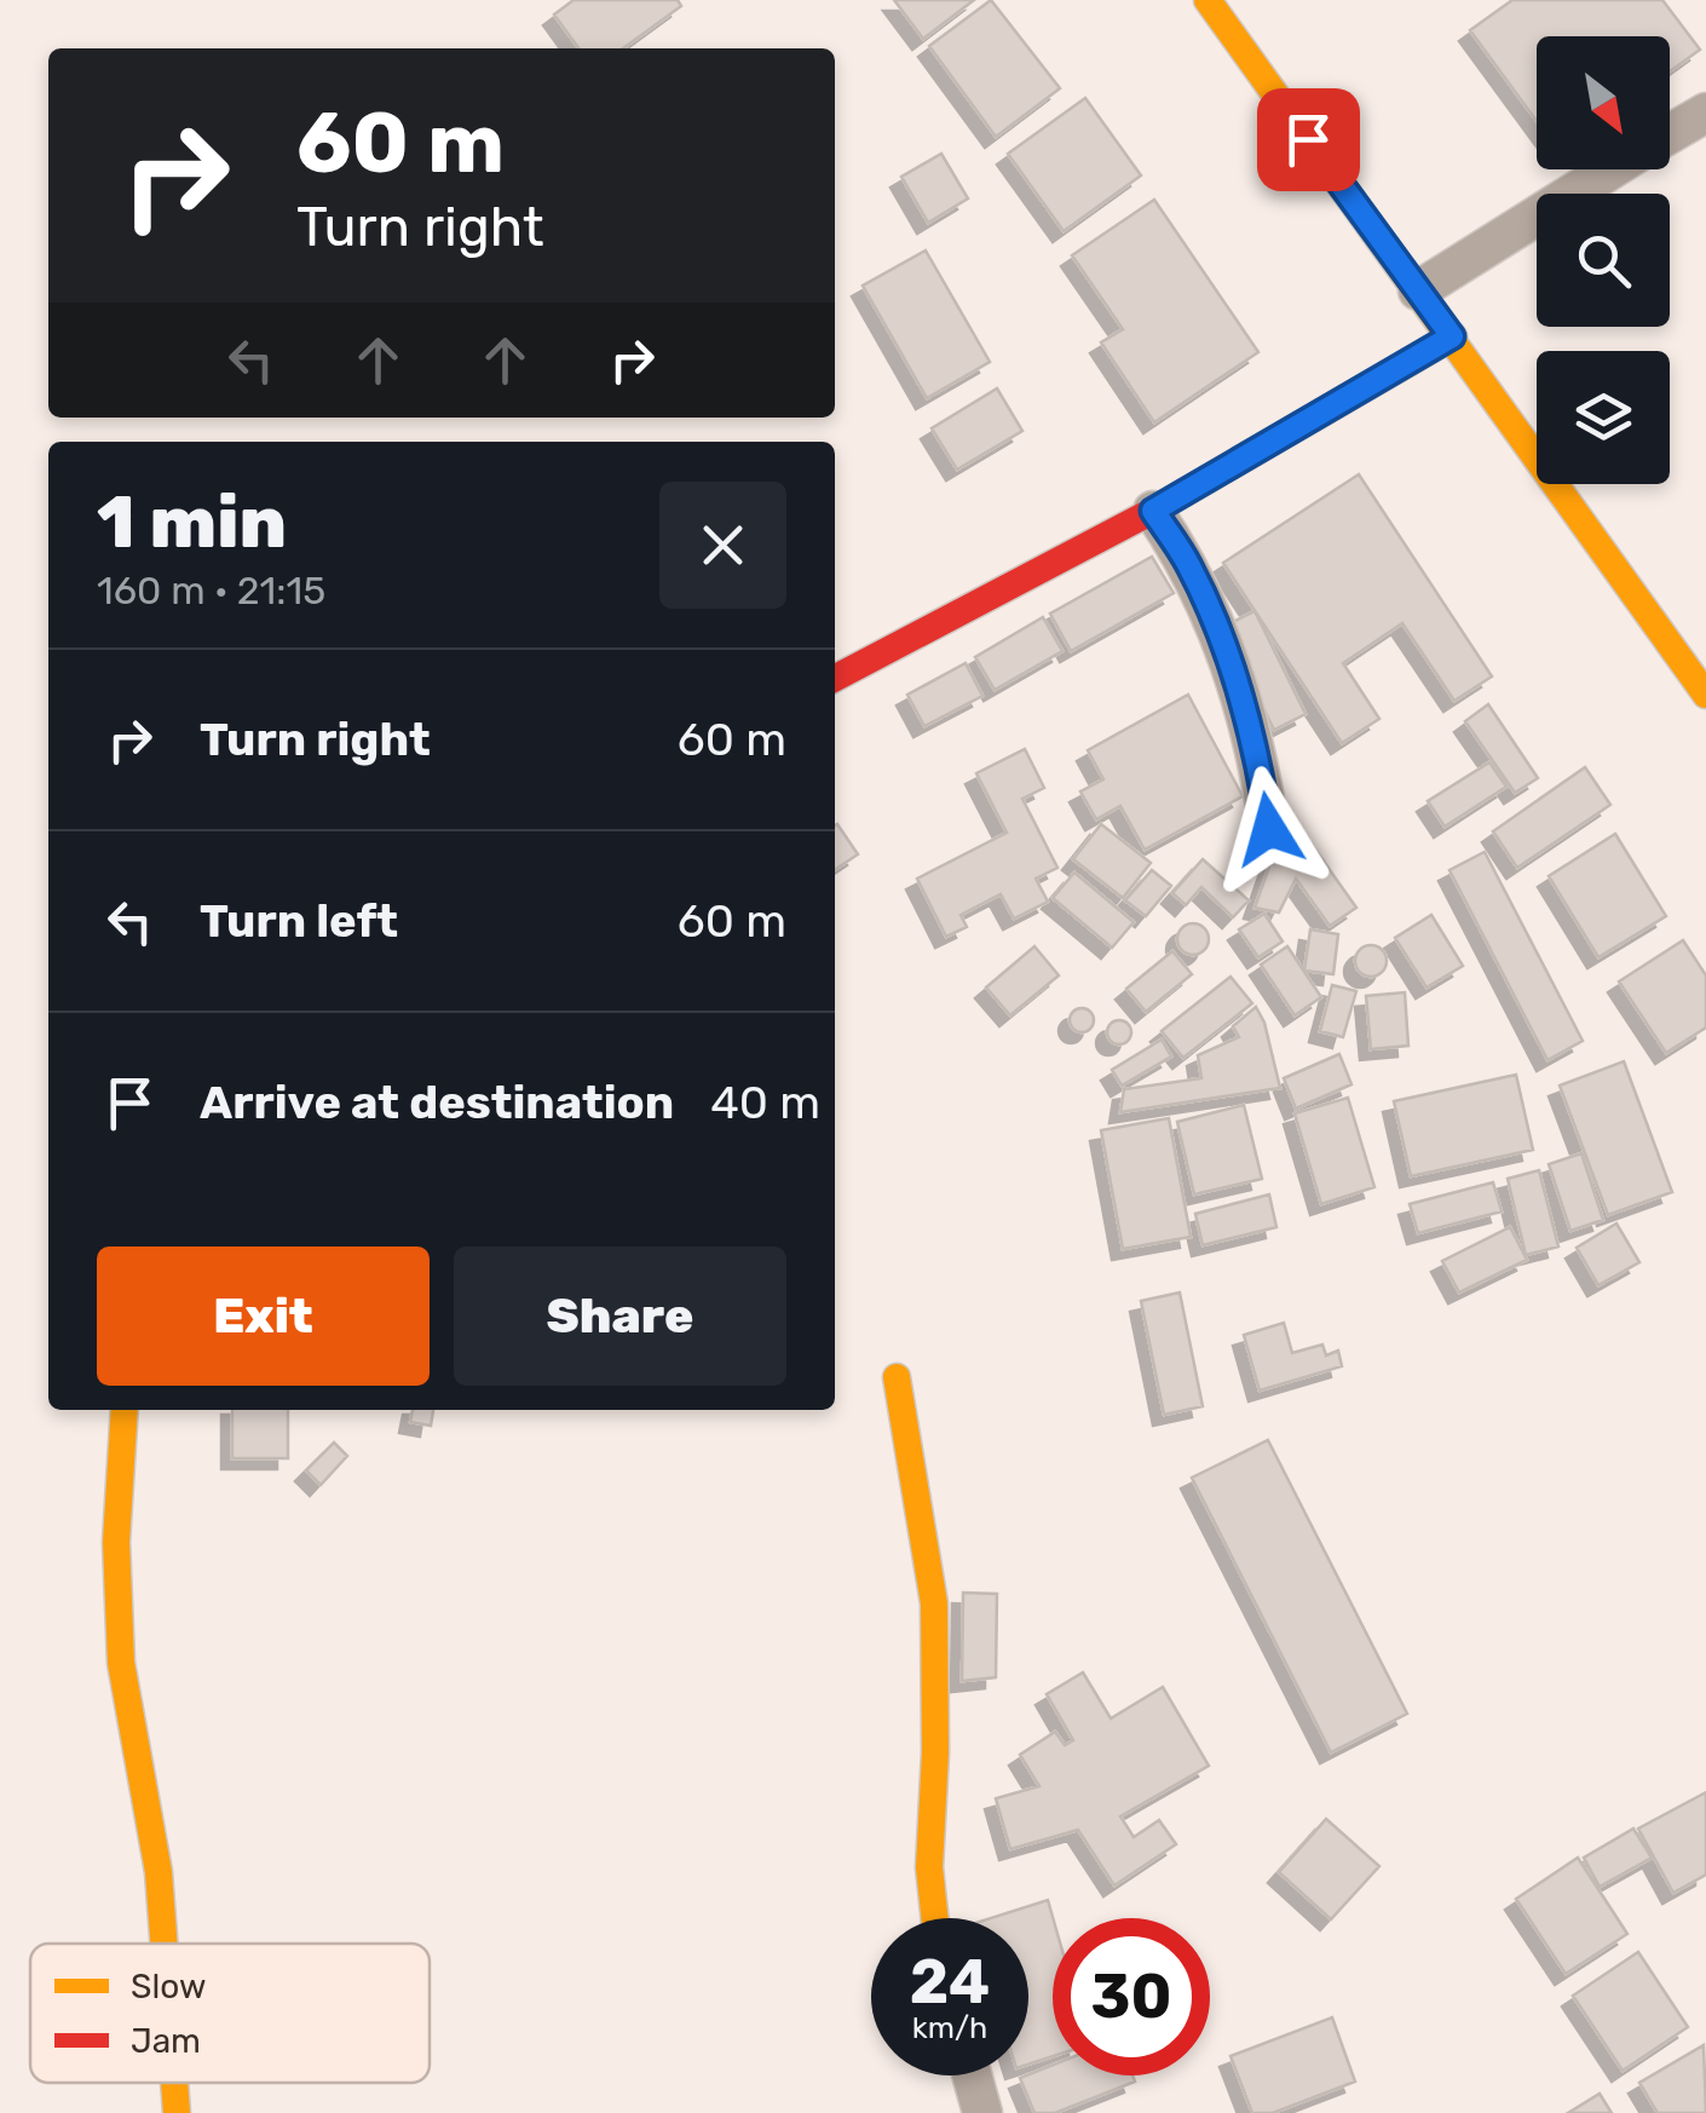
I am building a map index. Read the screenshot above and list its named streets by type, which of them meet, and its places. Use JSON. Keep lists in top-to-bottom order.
{
  "legend": ["Slow", "Jam"],
  "north": "bottom right",
  "page": {
    "turn": ["60 m", "Turn right"],
    "heading": ["1 min", "160 m · 21:15"],
    "list": [
      {
        "name": "Turn right",
        "value": "60 m"
      },
      {
        "name": "Turn left",
        "value": "60 m"
      },
      {
        "name": "Arrive at destination",
        "value": "40 m"
      }
    ],
    "buttons": ["Exit", "Share"],
    "speed": "24 km/h",
    "limit": "30"
  }
}
